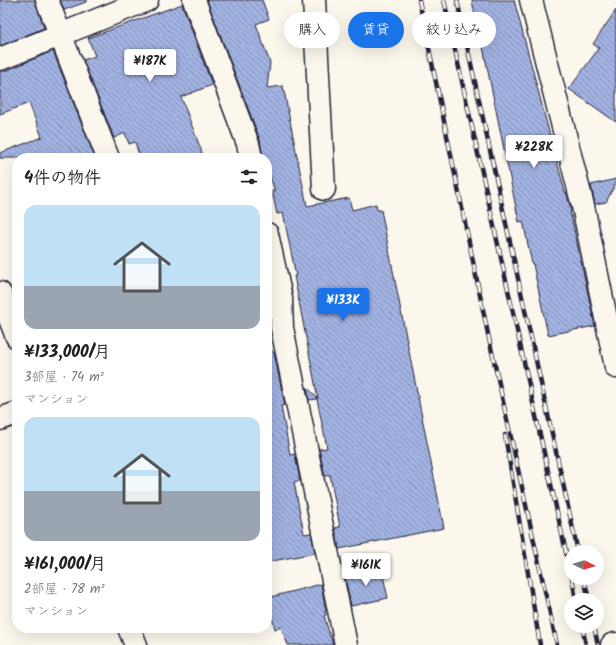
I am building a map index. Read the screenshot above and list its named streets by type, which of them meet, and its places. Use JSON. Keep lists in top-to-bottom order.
{
  "north": "right",
  "page": {
    "chip": ["購入", "賃貸", "絞り込み"],
    "price": [
      "¥187K",
      "¥228K",
      "¥133K",
      "¥161K"
    ],
    "heading": "4件の物件",
    "list": [
      {
        "name": "¥133,000/月",
        "note": "3部屋 · 74 m² · マンション"
      },
      {
        "name": "¥161,000/月",
        "note": "2部屋 · 78 m² · マンション"
      }
    ]
  }
}
